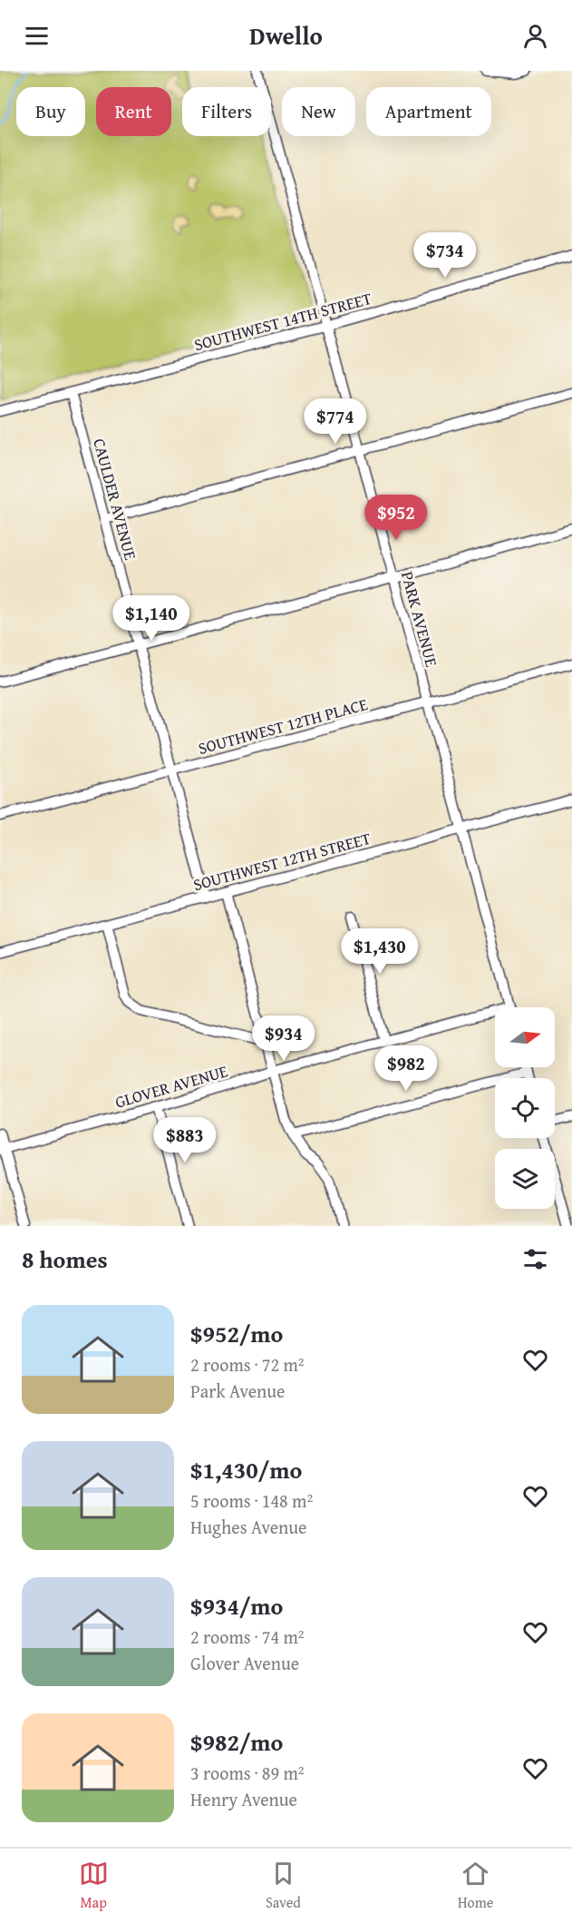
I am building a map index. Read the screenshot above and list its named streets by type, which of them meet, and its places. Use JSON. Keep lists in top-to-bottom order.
{
  "streets": {
    "street": [
      "SOUTHWEST 14TH STREET",
      "CAULDER AVENUE",
      "PARK AVENUE",
      "SOUTHWEST 12TH PLACE",
      "SOUTHWEST 12TH STREET",
      "GLOVER AVENUE"
    ]
  },
  "crossings": [
    ["SOUTHWEST 14TH STREET", "CAULDER AVENUE"],
    ["SOUTHWEST 14TH STREET", "PARK AVENUE"],
    ["CAULDER AVENUE", "SOUTHWEST 12TH PLACE"],
    ["CAULDER AVENUE", "SOUTHWEST 12TH STREET"],
    ["PARK AVENUE", "SOUTHWEST 12TH PLACE"],
    ["PARK AVENUE", "SOUTHWEST 12TH STREET"]
  ],
  "north": "right",
  "page": {
    "header": "Dwello",
    "chip": [
      "Buy",
      "Rent",
      "Filters",
      "New",
      "Apartment"
    ],
    "price": [
      "$734",
      "$774",
      "$952",
      "$1,140",
      "$1,430",
      "$934",
      "$982",
      "$883"
    ],
    "heading": "8 homes",
    "list": [
      {
        "name": "$952/mo",
        "note": "2 rooms · 72 m² · Park Avenue"
      },
      {
        "name": "$1,430/mo",
        "note": "5 rooms · 148 m² · Hughes Avenue"
      },
      {
        "name": "$934/mo",
        "note": "2 rooms · 74 m² · Glover Avenue"
      },
      {
        "name": "$982/mo",
        "note": "3 rooms · 89 m² · Henry Avenue"
      }
    ],
    "tabs": ["Map", "Saved", "Home"]
  }
}
